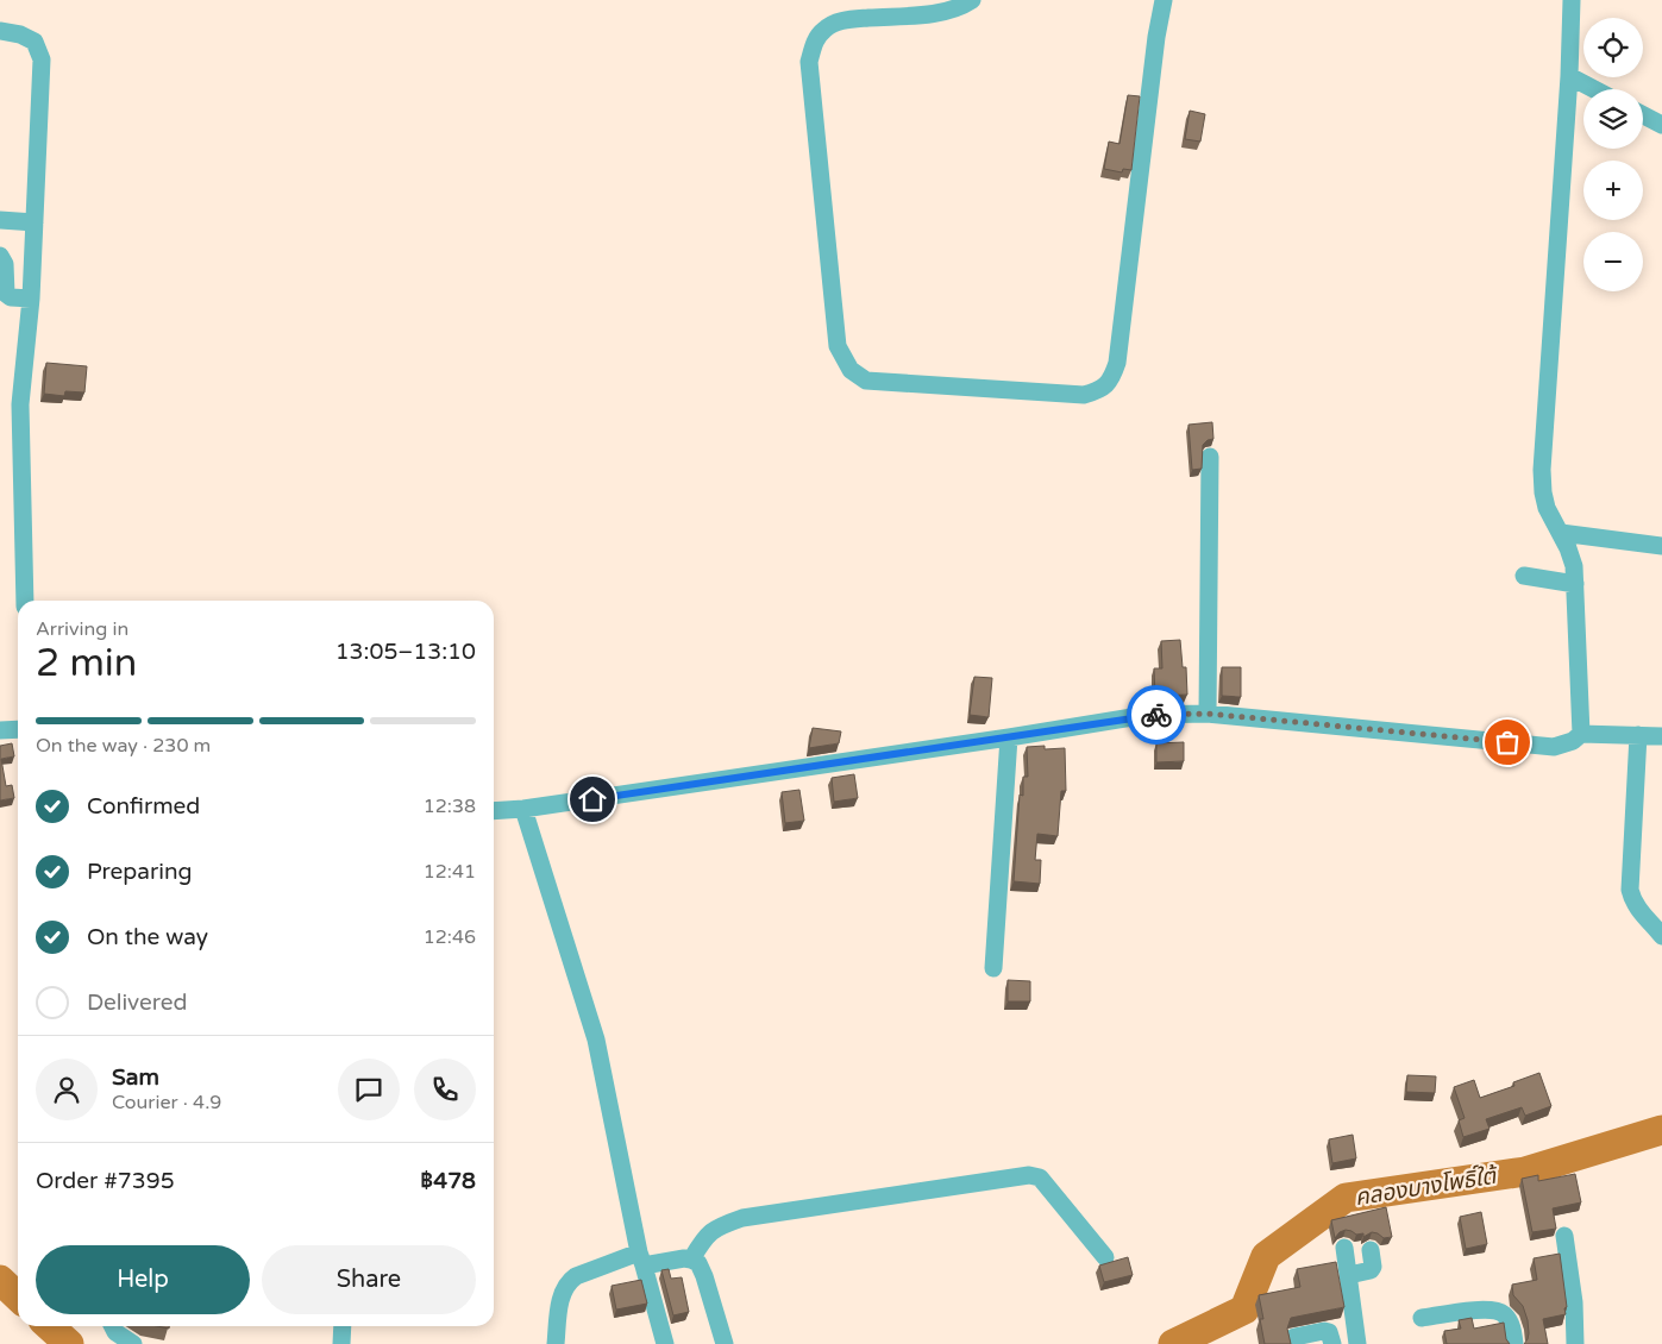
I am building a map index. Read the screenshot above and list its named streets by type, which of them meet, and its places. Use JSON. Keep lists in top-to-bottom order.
{
  "water": ["คลองบางโพธิ์ใต้"],
  "page": {
    "map_buttons": ["+", "−"],
    "heading": ["2 min", "Arriving in", "13:05–13:10"],
    "panel": [
      "Sam",
      "Courier · 4.9",
      "Order #7395",
      "฿478"
    ],
    "bar": "On the way · 230 m",
    "list": [
      ["Confirmed", "12:38"],
      ["Preparing", "12:41"],
      ["On the way", "12:46"],
      "Delivered"
    ],
    "buttons": ["Help", "Share"]
  }
}
